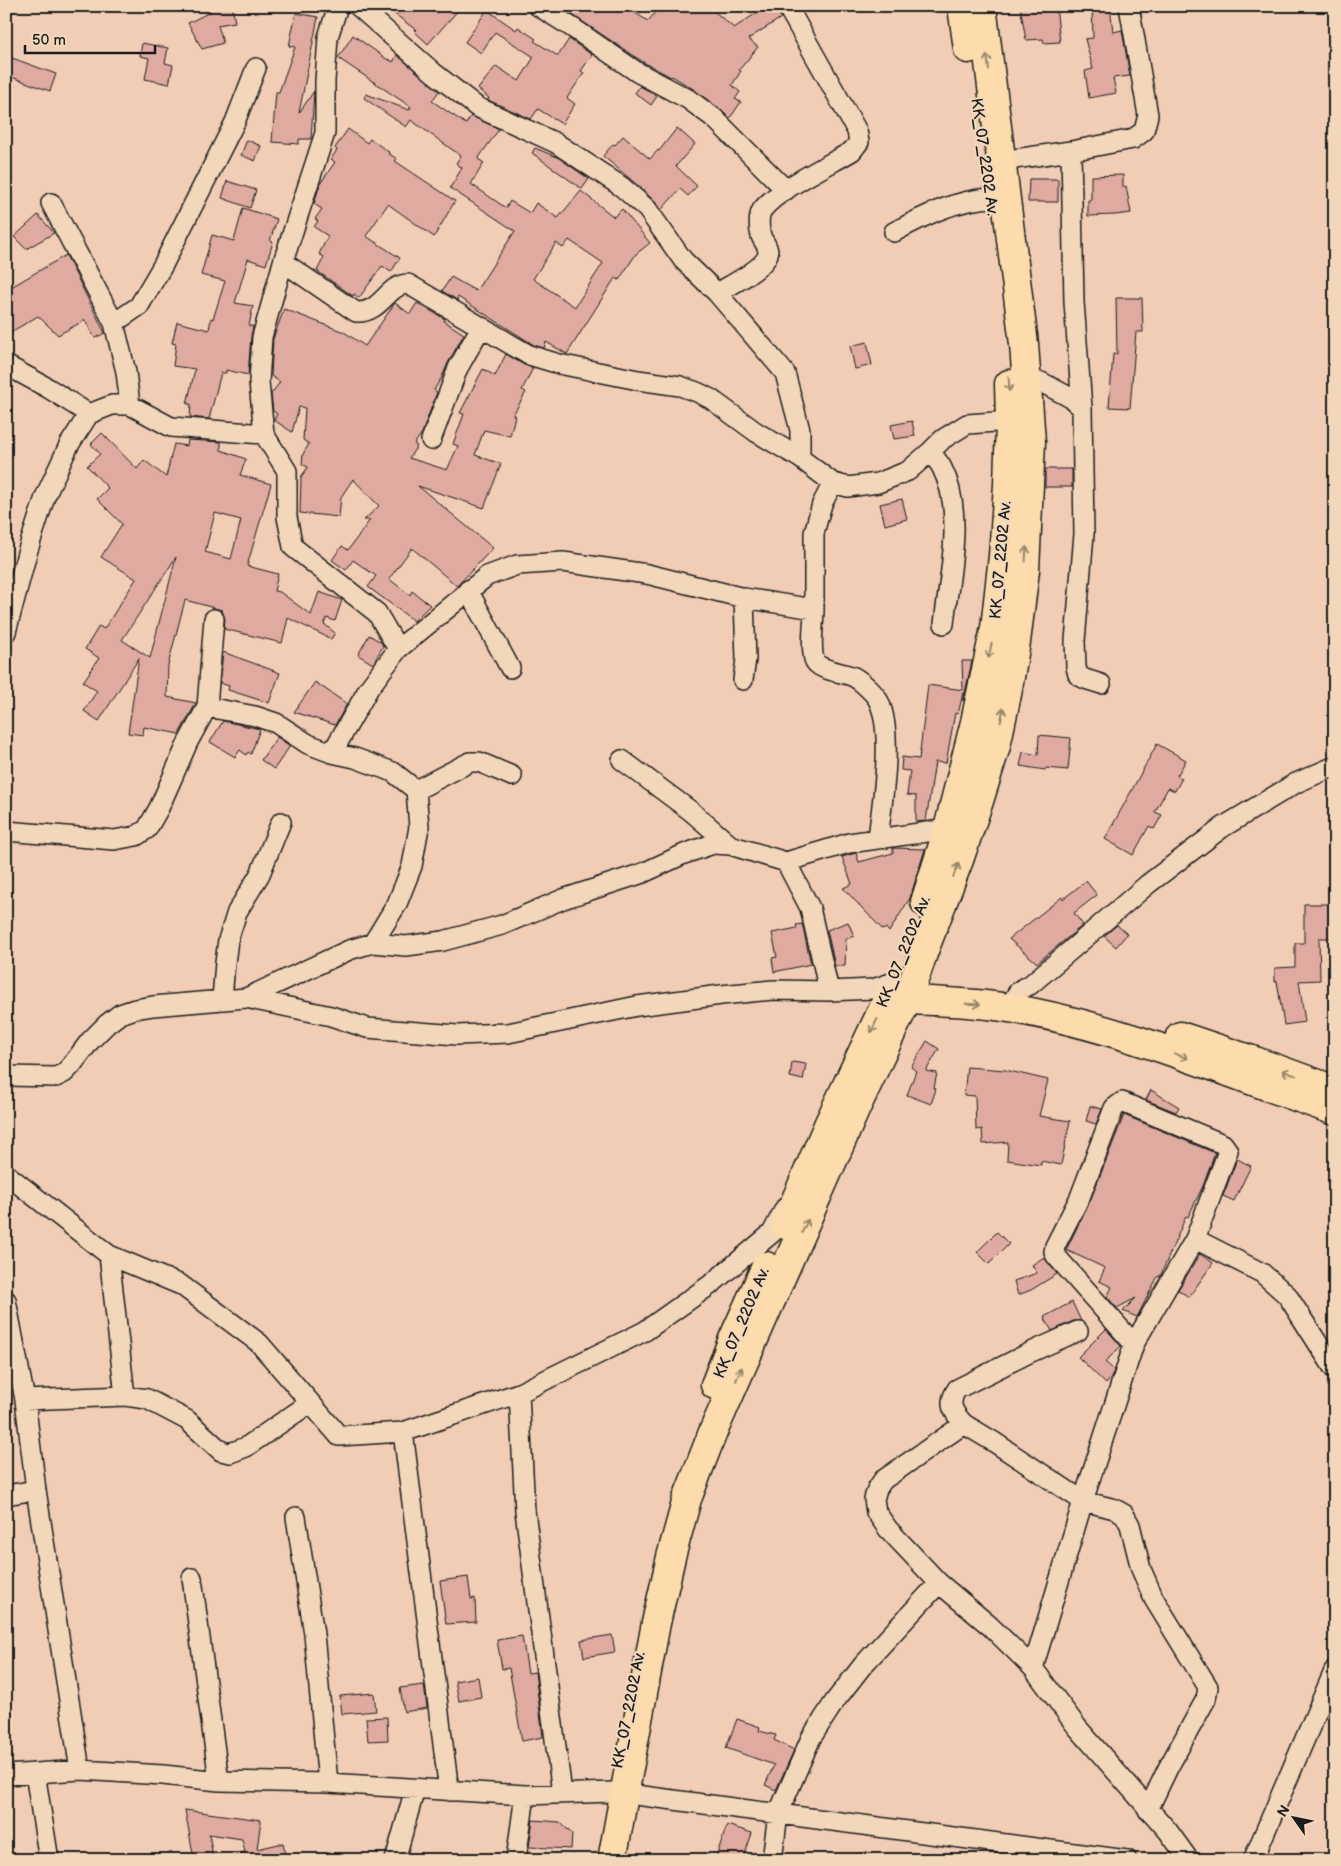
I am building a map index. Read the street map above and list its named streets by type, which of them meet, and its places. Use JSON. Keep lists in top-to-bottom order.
{
  "streets": {
    "main road": ["KK_07_2202 Av."]
  },
  "scale_bar": "50 m",
  "north": "top left"
}
